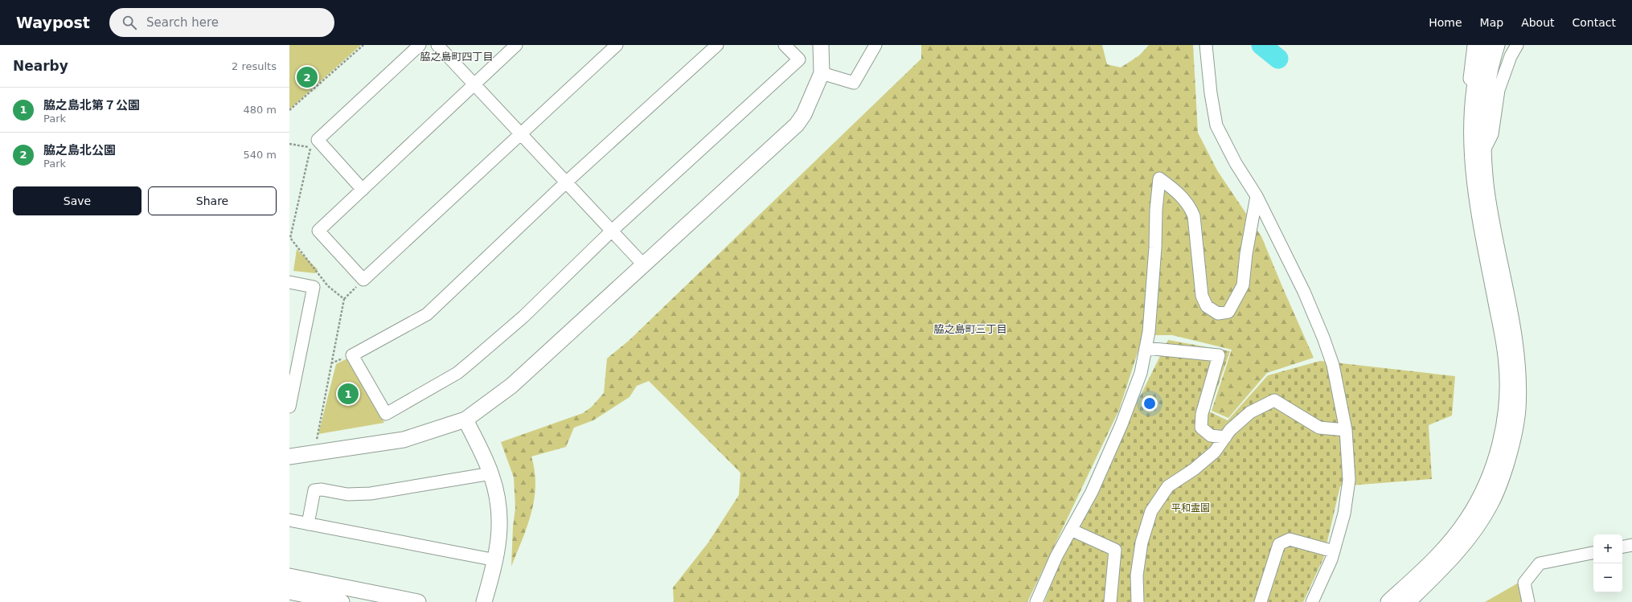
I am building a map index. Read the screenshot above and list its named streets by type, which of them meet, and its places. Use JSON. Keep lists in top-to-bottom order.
{
  "districts": ["脇之島町四丁目", "脇之島町三丁目"],
  "parks": ["平和霊園"],
  "page": {
    "header": "Waypost",
    "search": "Search here",
    "nav": [
      "Home",
      "Map",
      "About",
      "Contact"
    ],
    "heading": ["Nearby", "2 results"],
    "pins": ["2", "1"],
    "list": [
      {
        "mark": "1",
        "name": "脇之島北第７公園",
        "note": "Park",
        "value": "480 m"
      },
      {
        "mark": "2",
        "name": "脇之島北公園",
        "note": "Park",
        "value": "540 m"
      }
    ],
    "buttons": ["Save", "Share"],
    "map_buttons": ["+", "−"]
  }
}
